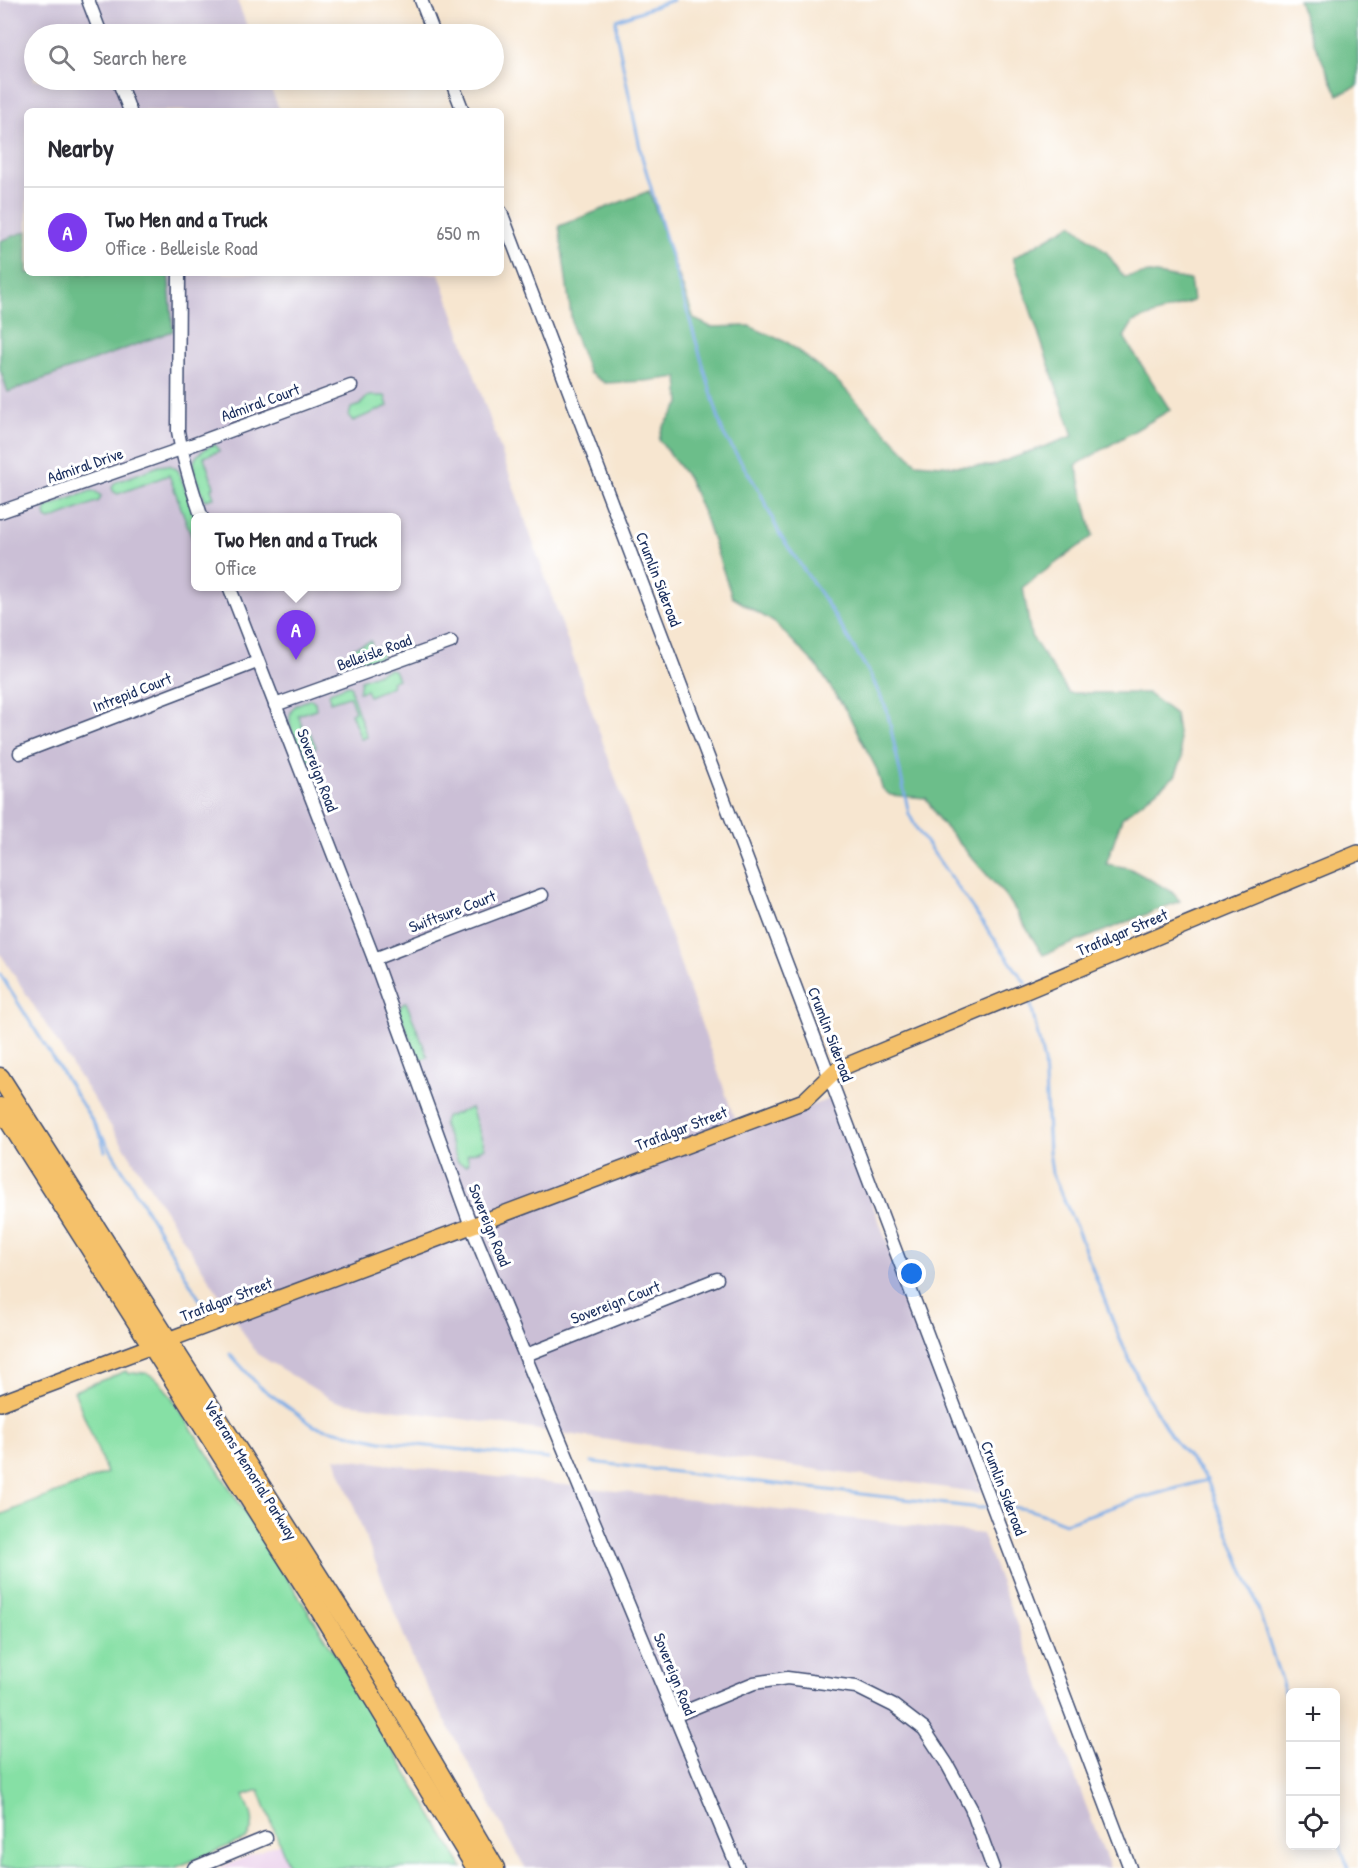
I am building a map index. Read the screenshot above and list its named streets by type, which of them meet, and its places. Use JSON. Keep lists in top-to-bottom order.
{
  "streets": {
    "highway": ["Veterans Memorial Parkway"],
    "main road": ["Trafalgar Street"],
    "street": [
      "Admiral Court",
      "Admiral Drive",
      "Crumlin Sideroad",
      "Belleisle Road",
      "Intrepid Court",
      "Sovereign Road",
      "Swiftsure Court",
      "Sovereign Court"
    ]
  },
  "crossings": [
    ["Admiral Court", "Admiral Drive"],
    ["Crumlin Sideroad", "Trafalgar Street"],
    ["Belleisle Road", "Sovereign Road"],
    ["Intrepid Court", "Sovereign Road"],
    ["Sovereign Road", "Swiftsure Court"],
    ["Sovereign Road", "Trafalgar Street"],
    ["Sovereign Road", "Sovereign Court"],
    ["Trafalgar Street", "Veterans Memorial Parkway"]
  ],
  "page": {
    "search": "Search here",
    "heading": "Nearby",
    "list": [
      {
        "mark": "A",
        "name": "Two Men and a Truck",
        "note": "Office · Belleisle Road",
        "value": "650 m"
      }
    ],
    "popup": ["Two Men and a Truck", "Office"],
    "pins": "A",
    "map_buttons": ["+", "−"]
  }
}
